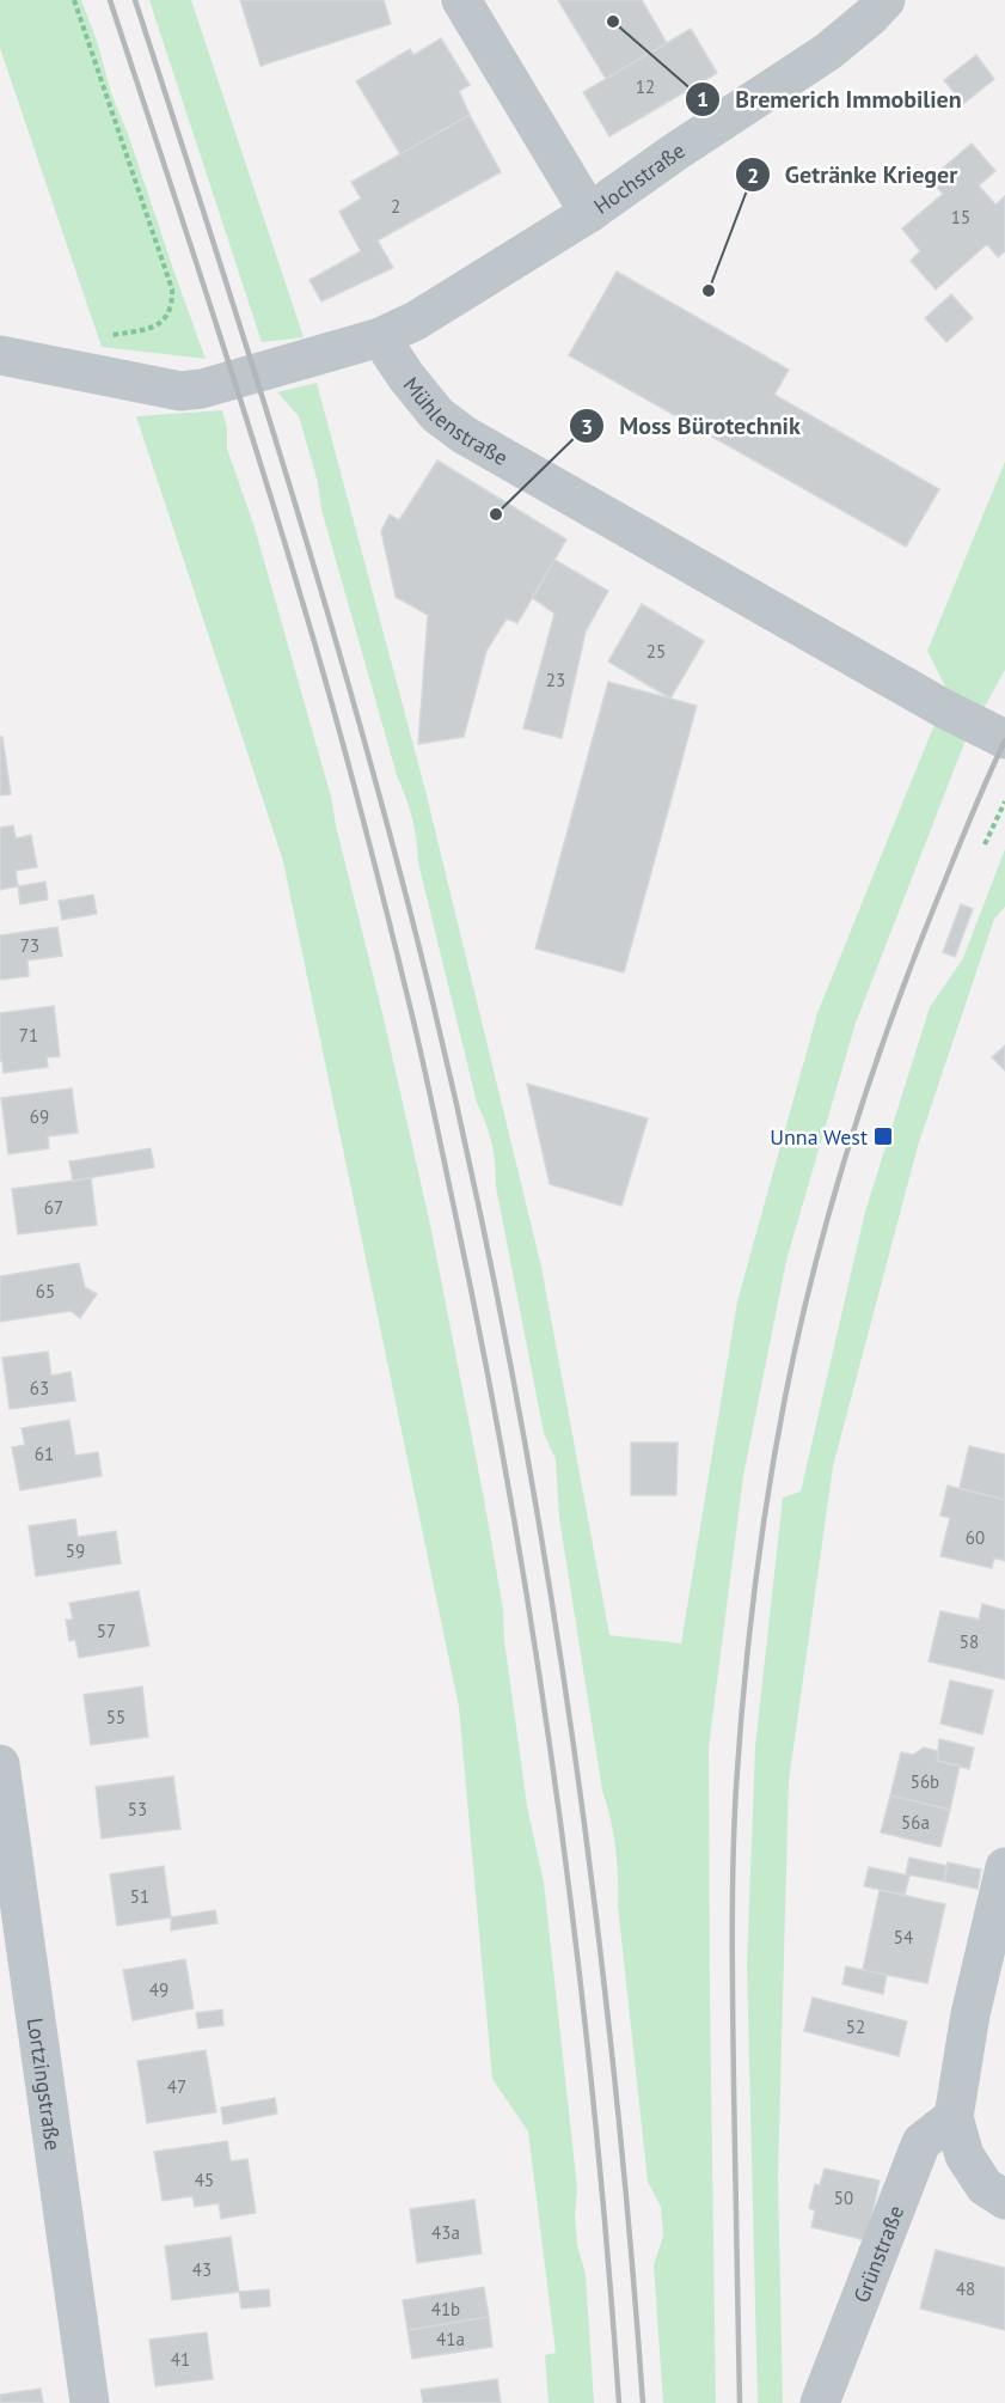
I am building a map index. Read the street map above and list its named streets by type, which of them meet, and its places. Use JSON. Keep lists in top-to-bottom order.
{
  "streets": {
    "street": [
      "Hochstraße",
      "Mühlenstraße",
      "Lortzingstraße",
      "Grünstraße"
    ]
  },
  "crossings": [
    ["Hochstraße", "Mühlenstraße"]
  ],
  "places": {
    "other": ["Bremerich Immobilien", "Getränke Krieger", "Moss Bürotechnik"],
    "transit": ["Unna West"]
  },
  "house_numbers": [
    "12",
    "2",
    "15",
    "25",
    "23",
    "73",
    "71",
    "69",
    "67",
    "65",
    "63",
    "61",
    "60",
    "59",
    "57",
    "58",
    "55",
    "56b",
    "53",
    "56a",
    "51",
    "54",
    "49",
    "52",
    "47",
    "45",
    "50",
    "43a",
    "43",
    "48",
    "41b",
    "41a",
    "41"
  ]
}
